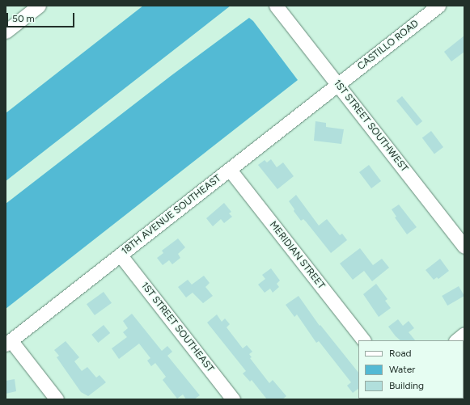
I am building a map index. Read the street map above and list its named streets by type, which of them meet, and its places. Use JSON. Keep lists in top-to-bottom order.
{
  "streets": {
    "street": [
      "CASTILLO ROAD",
      "1ST STREET SOUTHWEST",
      "18TH AVENUE SOUTHEAST",
      "MERIDIAN STREET",
      "1ST STREET SOUTHEAST"
    ]
  },
  "crossings": [
    ["CASTILLO ROAD", "1ST STREET SOUTHWEST"],
    ["CASTILLO ROAD", "18TH AVENUE SOUTHEAST"],
    ["1ST STREET SOUTHWEST", "18TH AVENUE SOUTHEAST"],
    ["18TH AVENUE SOUTHEAST", "MERIDIAN STREET"],
    ["18TH AVENUE SOUTHEAST", "1ST STREET SOUTHEAST"]
  ],
  "legend": ["Road", "Water", "Building"],
  "scale_bar": "50 m"
}
